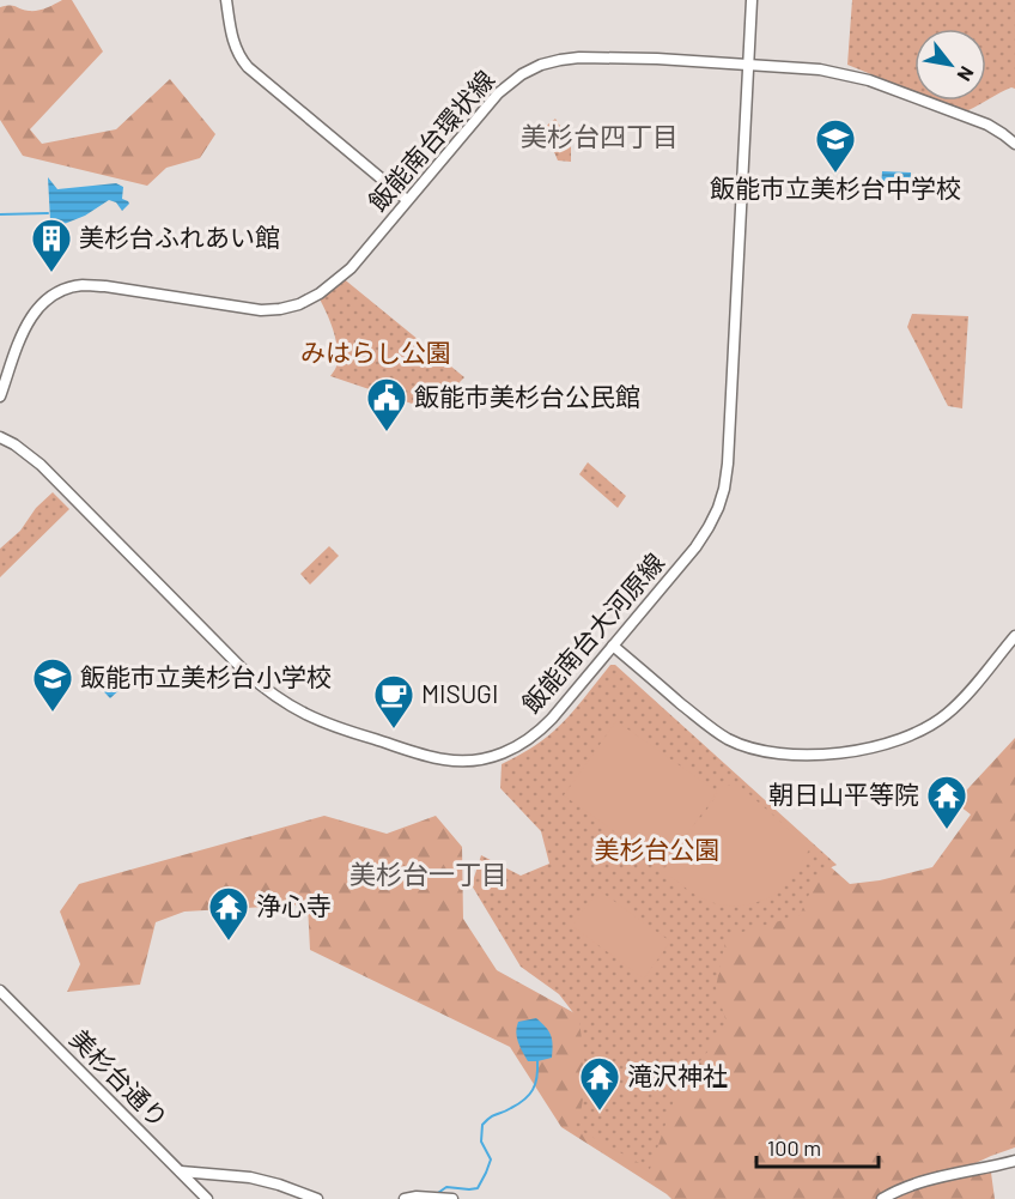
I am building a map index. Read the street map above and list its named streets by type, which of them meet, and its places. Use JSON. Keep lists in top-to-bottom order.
{
  "streets": {
    "street": ["飯能南台環状線", "飯能南台大河原線", "美杉台通り"]
  },
  "crossings": [
    ["飯能南台環状線", "飯能南台大河原線"]
  ],
  "districts": ["美杉台四丁目", "美杉台一丁目"],
  "parks": ["みはらし公園", "美杉台公園"],
  "places": {
    "school or university": ["飯能市立美杉台中学校", "飯能市立美杉台小学校"],
    "building": ["美杉台ふれあい館"],
    "public building": ["飯能市美杉台公民館"],
    "cafe": ["MISUGI"],
    "temple": ["朝日山平等院", "浄心寺", "滝沢神社"]
  },
  "scale_bar": "100 m",
  "north": "bottom right"
}
